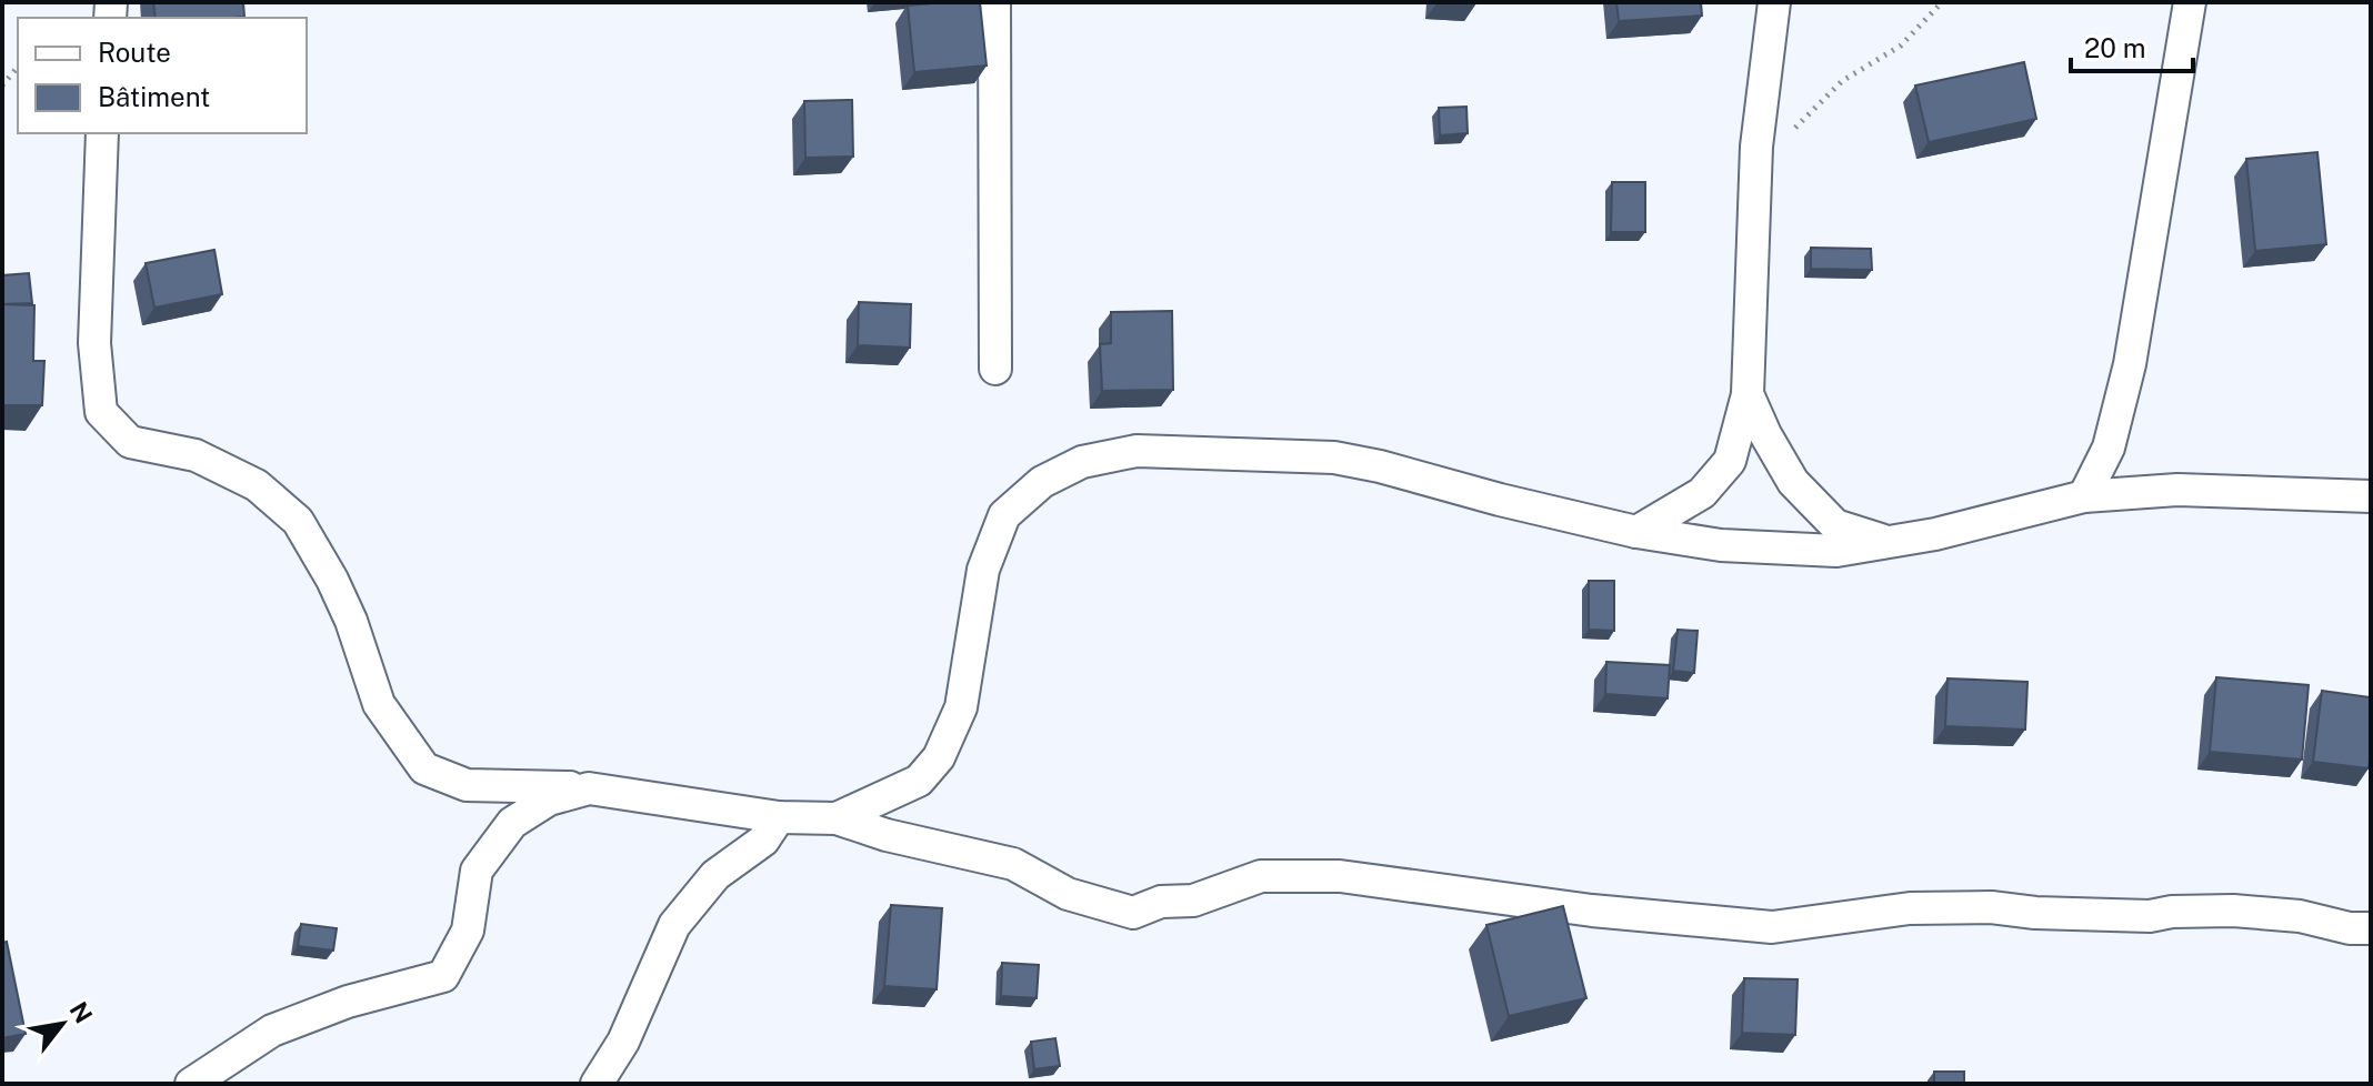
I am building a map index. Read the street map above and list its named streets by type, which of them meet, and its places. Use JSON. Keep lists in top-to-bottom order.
{
  "legend": ["Route", "Bâtiment"],
  "scale_bar": "20 m",
  "north": "top right"
}
